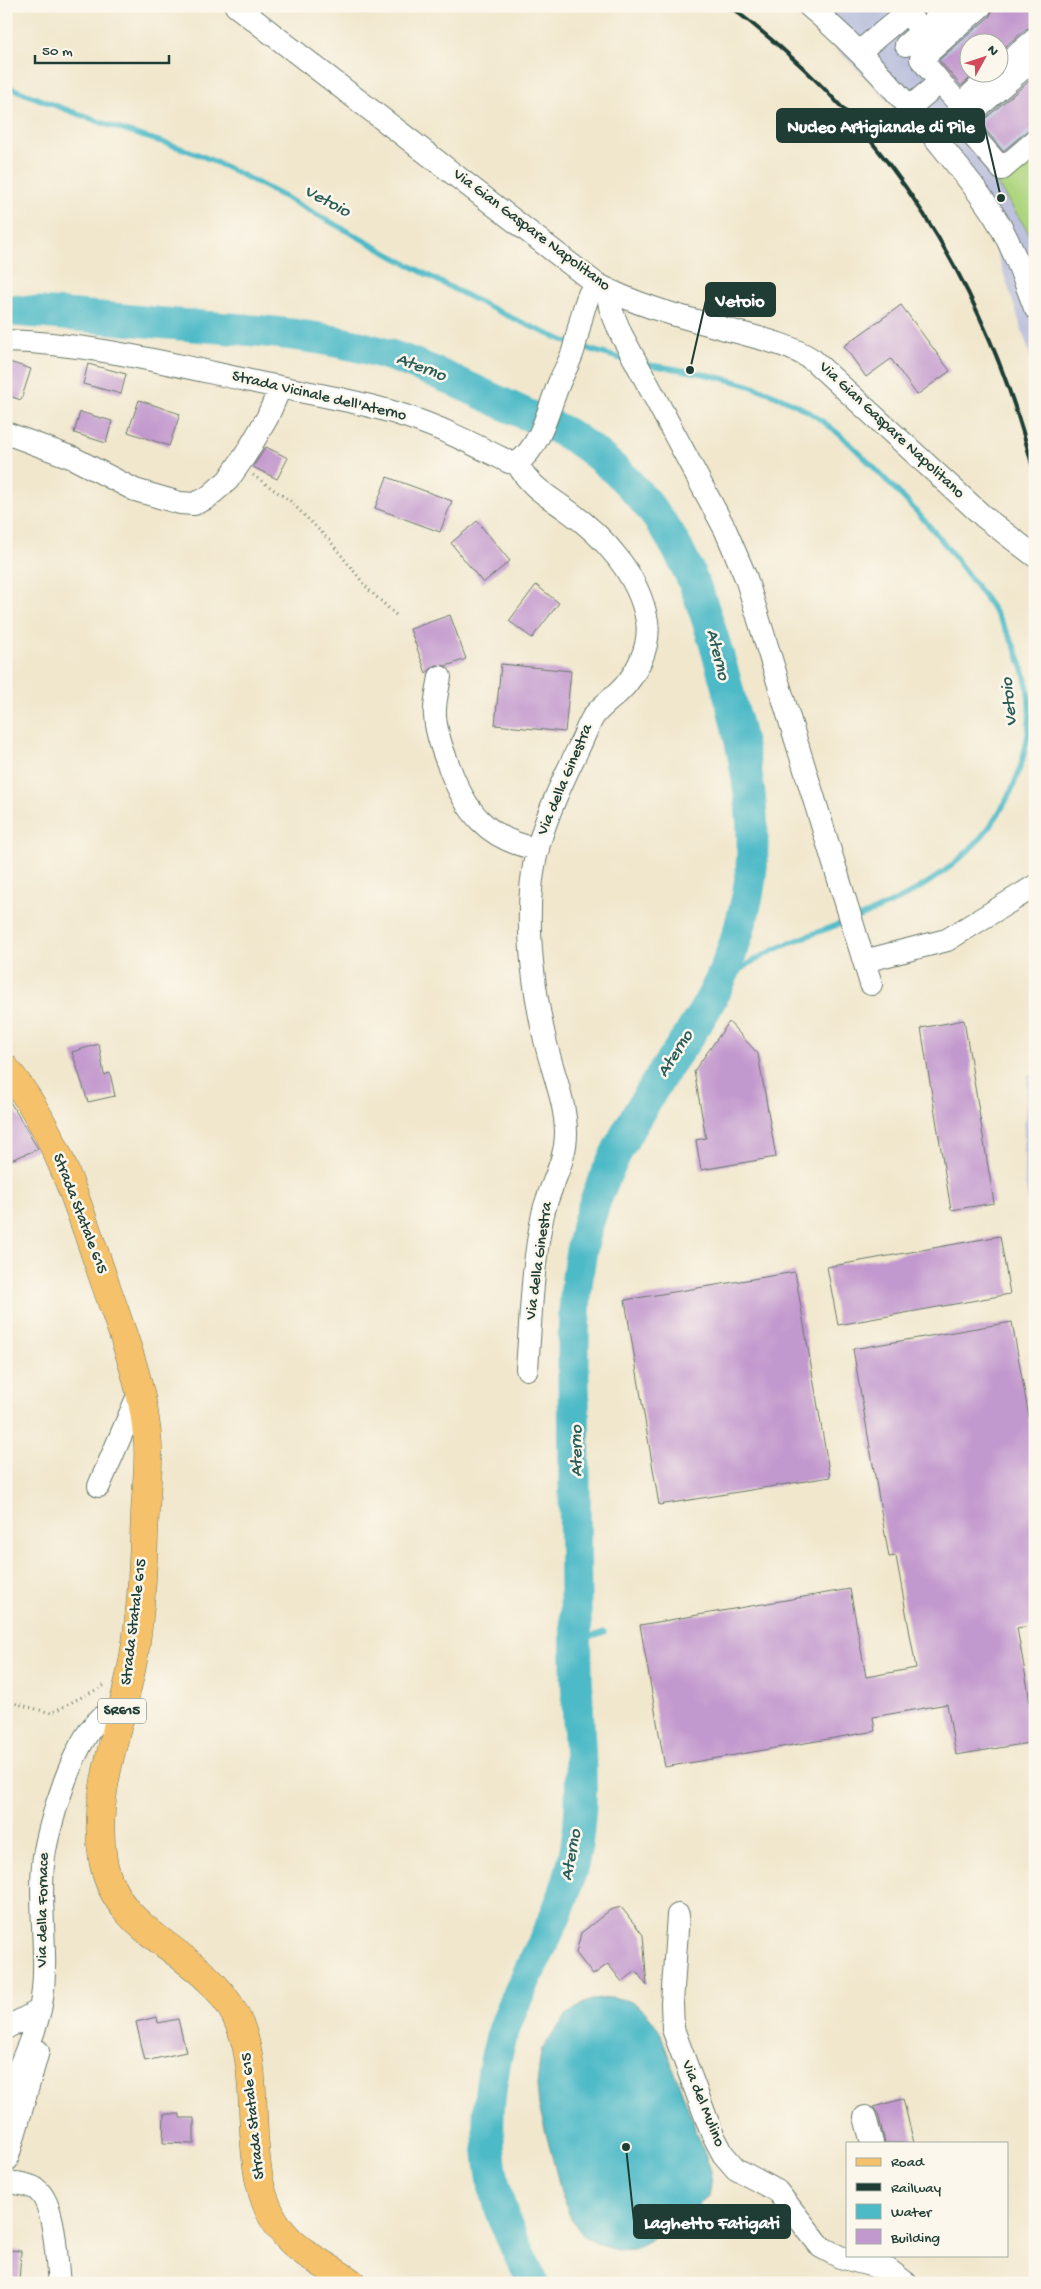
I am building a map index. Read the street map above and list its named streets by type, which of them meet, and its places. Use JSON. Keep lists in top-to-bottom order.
{
  "streets": {
    "main road": ["Strada Statale 615", "SR615"],
    "street": [
      "Via Gian Gaspare Napolitano",
      "Strada Vicinale dell'Aterno",
      "Via della Ginestra",
      "Via della Fornace",
      "Via del Mulino"
    ]
  },
  "crossings": [
    ["Strada Vicinale dell'Aterno", "Via della Ginestra"],
    ["Strada Statale 615", "Via della Fornace"]
  ],
  "water": ["Vetoio", "Aterno"],
  "places": ["Nucleo Artigianale di Pile", "Vetoio", "Laghetto Fatigati"],
  "legend": [
    "Road",
    "Railway",
    "Water",
    "Building"
  ],
  "scale_bar": "50 m",
  "north": "top right"
}
